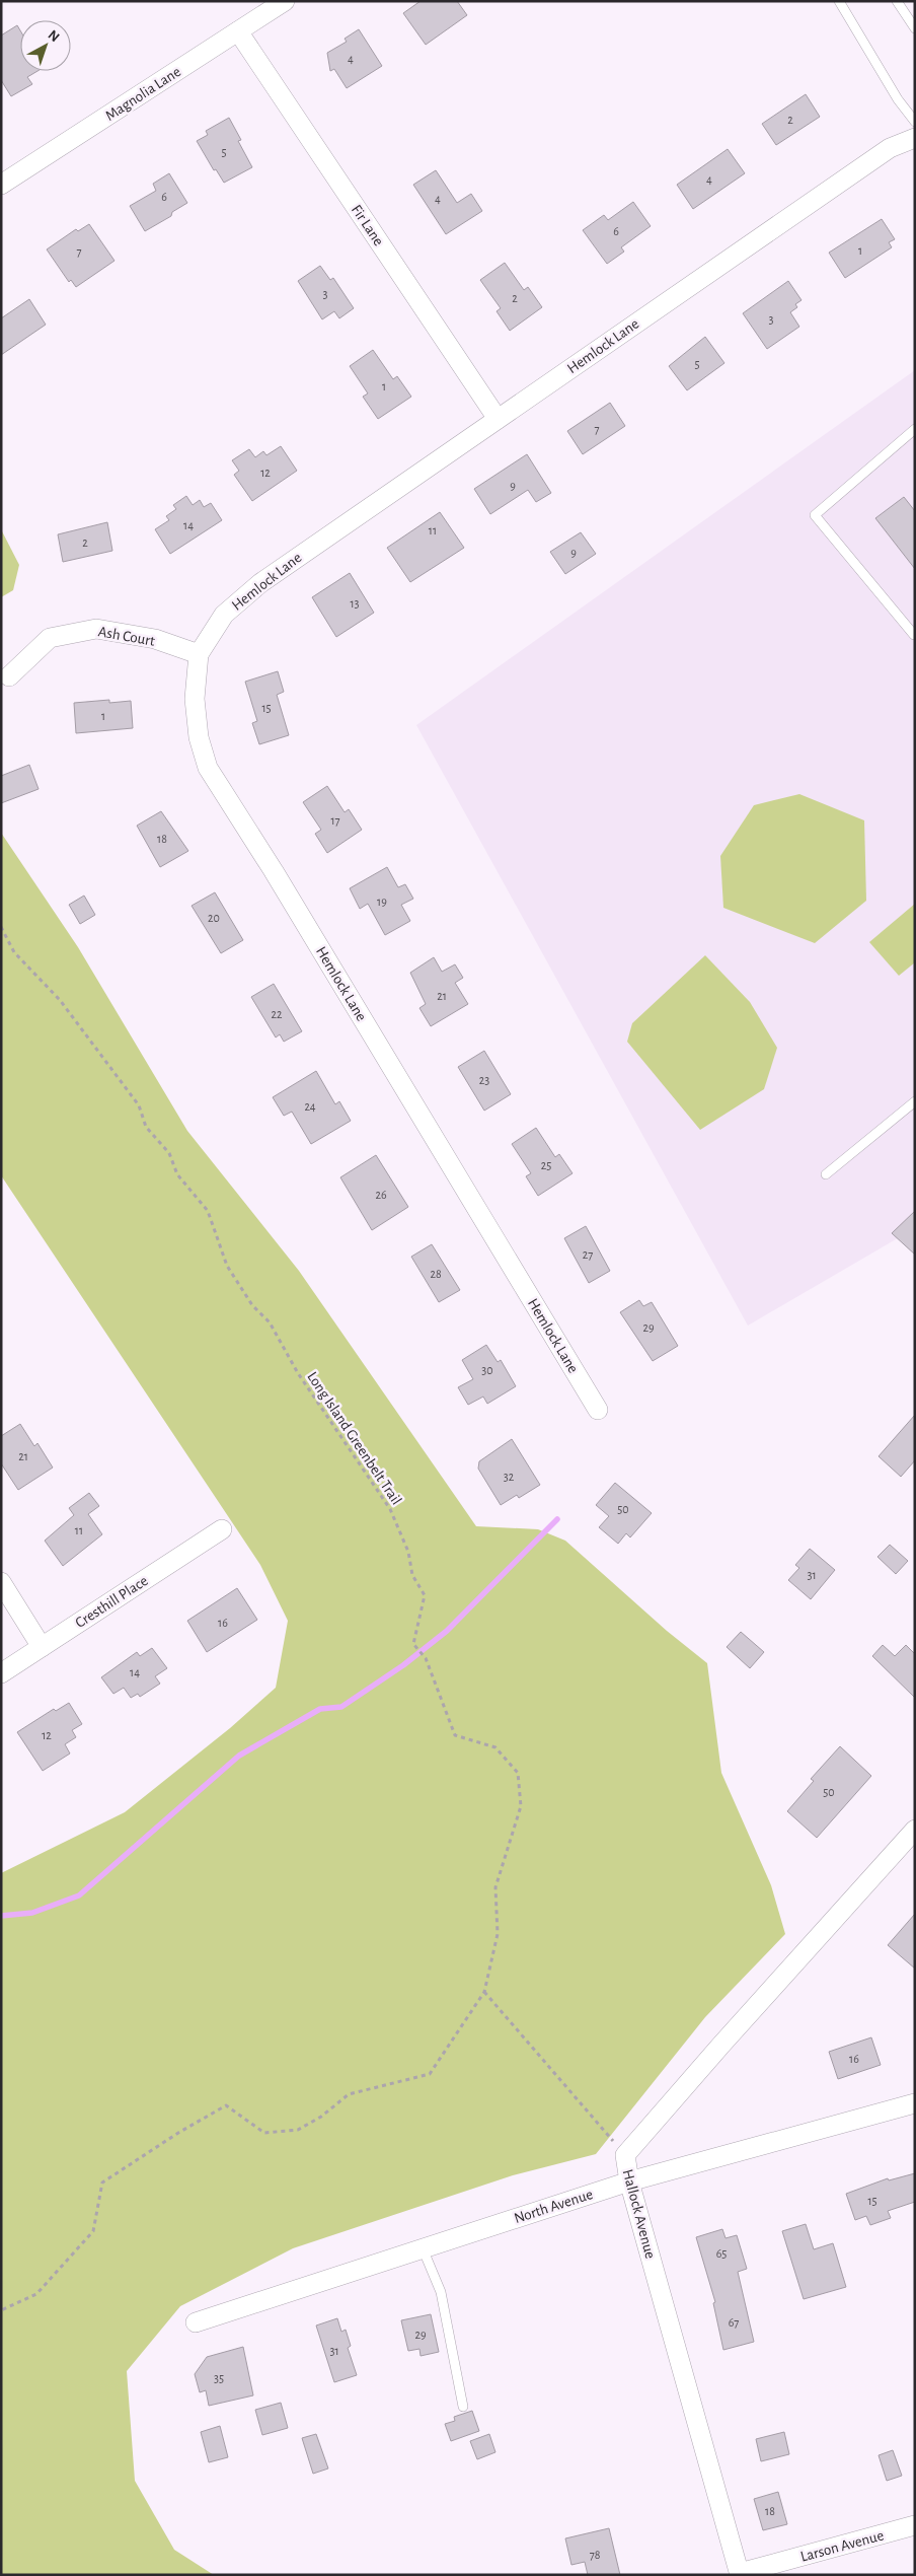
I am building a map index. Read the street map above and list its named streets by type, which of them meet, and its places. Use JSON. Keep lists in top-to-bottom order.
{
  "streets": {
    "street": [
      "Magnolia Lane",
      "Fir Lane",
      "Hemlock Lane",
      "Ash Court",
      "Cresthill Place",
      "North Avenue",
      "Hallock Avenue",
      "Larson Avenue"
    ],
    "path": ["Long Island Greenbelt Trail"]
  },
  "crossings": [
    ["Magnolia Lane", "Fir Lane"],
    ["Fir Lane", "Hemlock Lane"],
    ["Hemlock Lane", "Ash Court"],
    ["North Avenue", "Hallock Avenue"],
    ["Hallock Avenue", "Larson Avenue"]
  ],
  "house_numbers": [
    "4",
    "2",
    "5",
    "4",
    "6",
    "4",
    "6",
    "1",
    "7",
    "3",
    "2",
    "3",
    "5",
    "1",
    "7",
    "12",
    "9",
    "14",
    "11",
    "2",
    "9",
    "13",
    "15",
    "1",
    "17",
    "18",
    "19",
    "20",
    "21",
    "22",
    "23",
    "24",
    "25",
    "26",
    "27",
    "28",
    "29",
    "30",
    "21",
    "32",
    "50",
    "11",
    "31",
    "16",
    "14",
    "12",
    "50",
    "16",
    "15",
    "65",
    "67",
    "29",
    "31",
    "35",
    "18",
    "78"
  ],
  "north": "top right"
}
